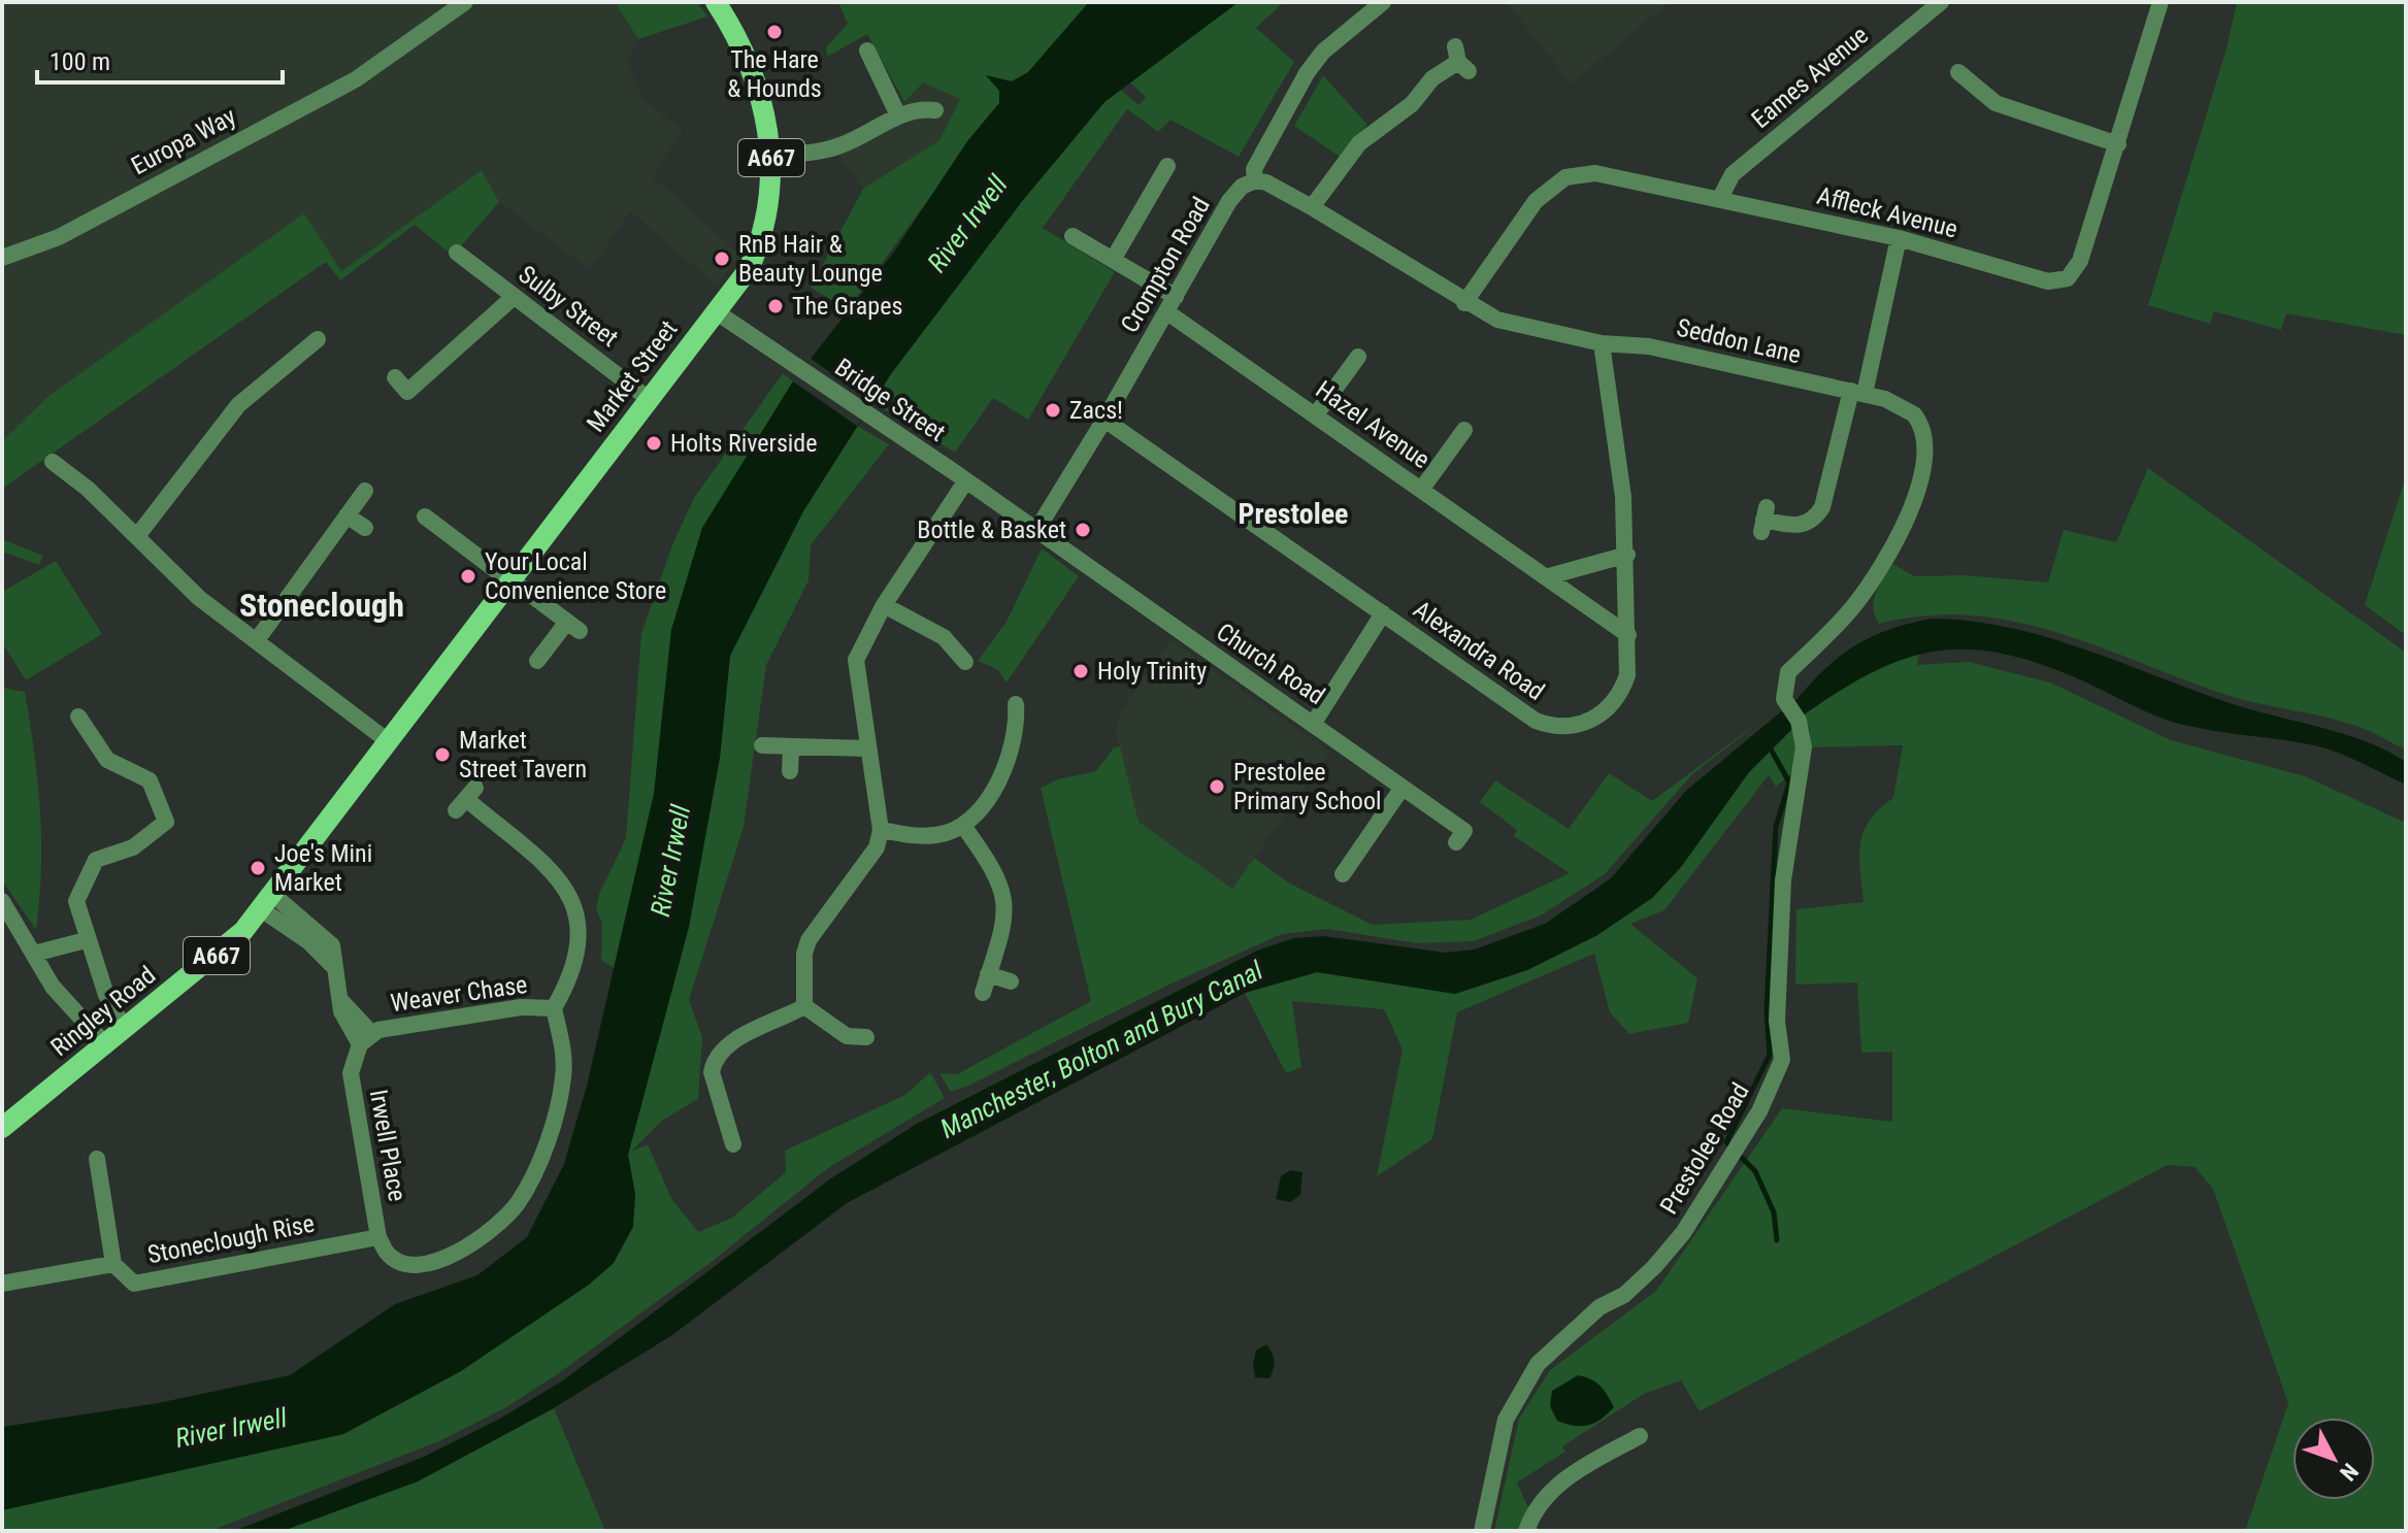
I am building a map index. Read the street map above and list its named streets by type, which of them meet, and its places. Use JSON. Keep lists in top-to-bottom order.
{
  "streets": {
    "main road": ["A667", "Market Street", "Ringley Road"],
    "street": [
      "Eames Avenue",
      "Europa Way",
      "Affleck Avenue",
      "Crompton Road",
      "Sulby Street",
      "Seddon Lane",
      "Bridge Street",
      "Hazel Avenue",
      "Alexandra Road",
      "Church Road",
      "Weaver Chase",
      "Irwell Place",
      "Prestolee Road",
      "Stoneclough Rise"
    ]
  },
  "crossings": [
    ["Eames Avenue", "Affleck Avenue"],
    ["Affleck Avenue", "Seddon Lane"],
    ["Crompton Road", "Seddon Lane"],
    ["Crompton Road", "Bridge Street"],
    ["Crompton Road", "Hazel Avenue"],
    ["Crompton Road", "Alexandra Road"],
    ["Crompton Road", "Church Road"],
    ["Sulby Street", "Market Street"],
    ["Seddon Lane", "Alexandra Road"],
    ["Seddon Lane", "Prestolee Road"],
    ["Market Street", "Bridge Street"],
    ["Market Street", "Ringley Road"],
    ["Bridge Street", "Church Road"],
    ["Hazel Avenue", "Alexandra Road"],
    ["Weaver Chase", "Irwell Place"],
    ["Irwell Place", "Stoneclough Rise"]
  ],
  "districts": ["Prestolee", "Stoneclough"],
  "water": ["River Irwell", "Manchester, Bolton and Bury Canal"],
  "places": [
    "The Hare & Hounds",
    "RnB Hair & Beauty Lounge",
    "The Grapes",
    "Zacs!",
    "Holts Riverside",
    "Bottle & Basket",
    "Your Local Convenience Store",
    "Holy Trinity",
    "Market Street Tavern",
    "Prestolee Primary School",
    "Joe's Mini Market"
  ],
  "scale_bar": "100 m",
  "north": "bottom right"
}
